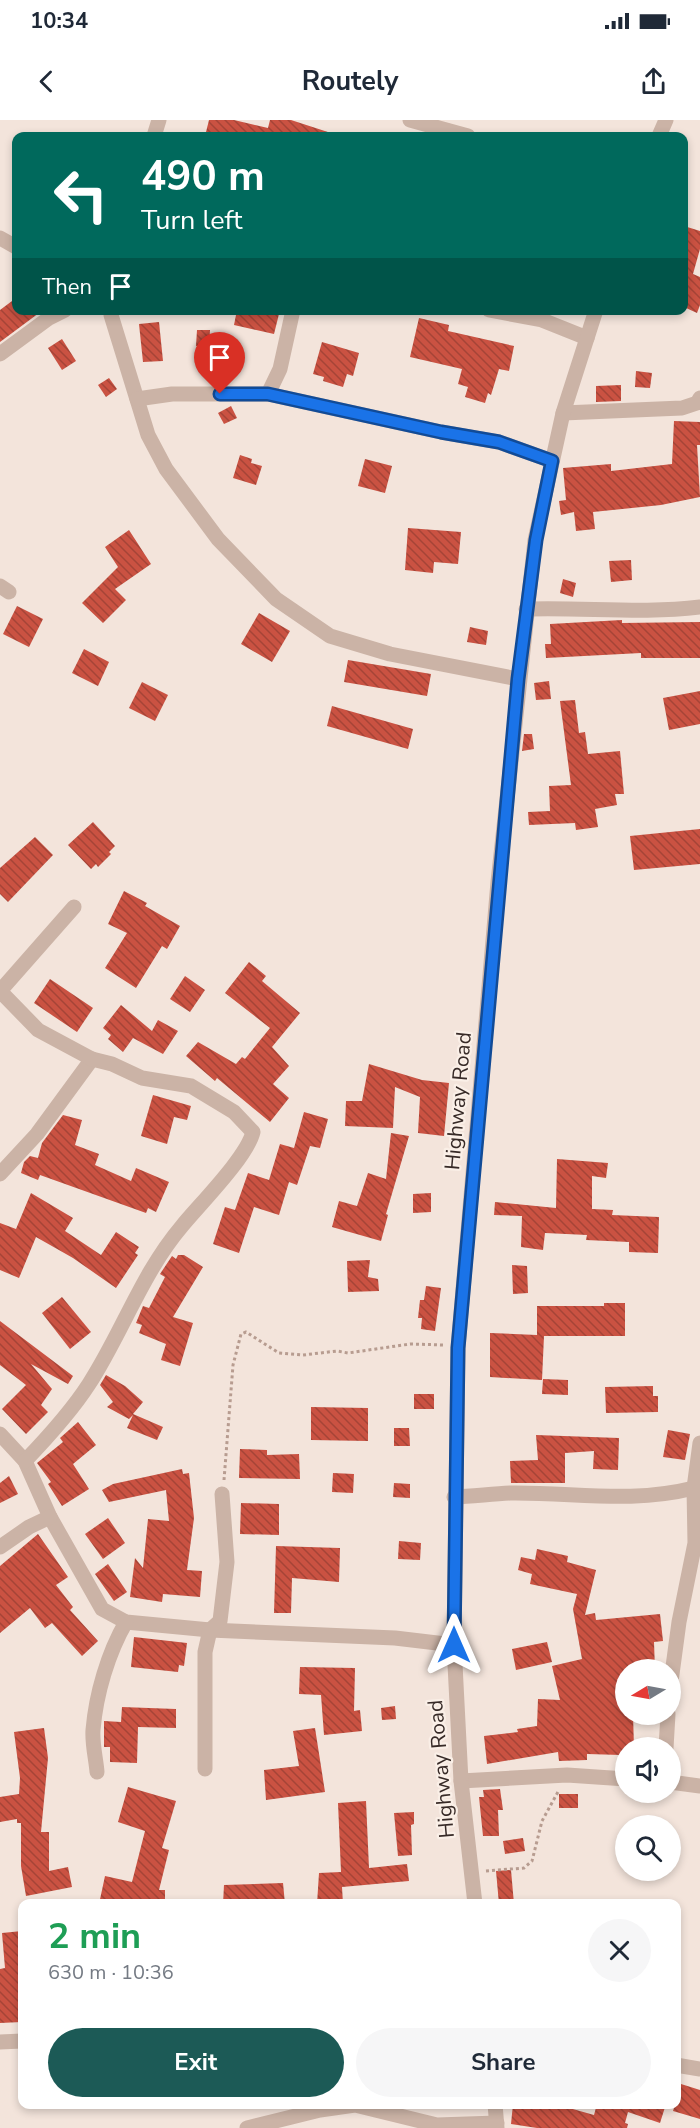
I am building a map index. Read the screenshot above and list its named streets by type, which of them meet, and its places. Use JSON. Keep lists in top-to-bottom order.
{
  "streets": {
    "street": ["Highway Road"]
  },
  "north": "left",
  "page": {
    "status": "10:34",
    "header": "Routely",
    "turn": ["490 m", "Turn left"],
    "then": "Then",
    "heading": ["2 min", "630 m · 10:36"],
    "buttons": ["Exit", "Share"]
  }
}
